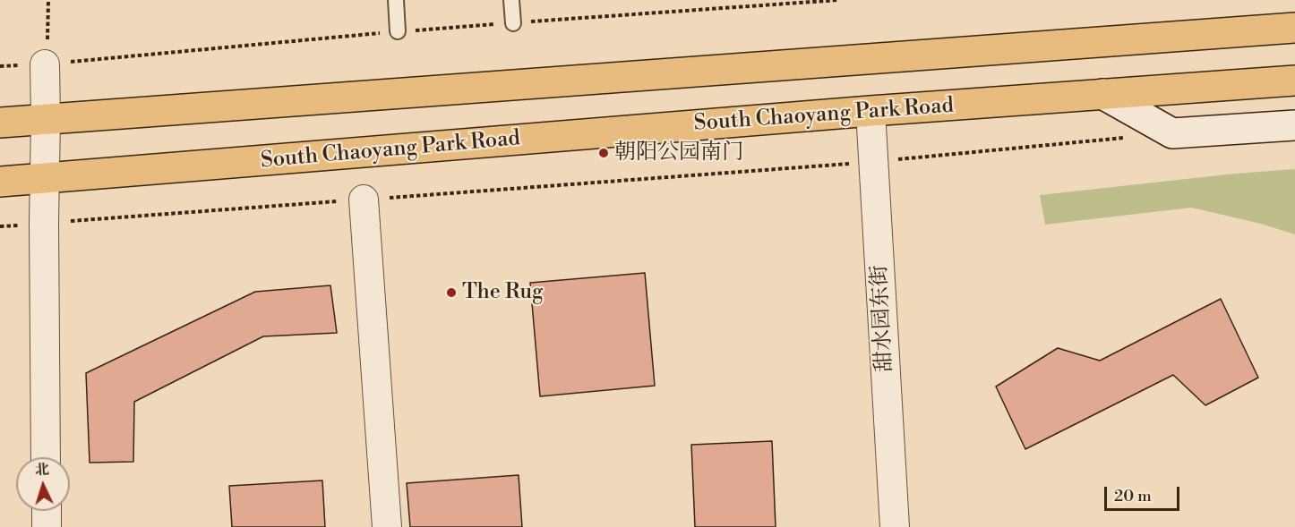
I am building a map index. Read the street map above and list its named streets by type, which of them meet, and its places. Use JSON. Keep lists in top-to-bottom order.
{
  "streets": {
    "main road": ["South Chaoyang Park Road"],
    "street": ["甜水园东街"]
  },
  "crossings": [
    ["South Chaoyang Park Road", "甜水园东街"]
  ],
  "places": ["朝阳公园南门", "The Rug"],
  "scale_bar": "20 m",
  "north": "top"
}
